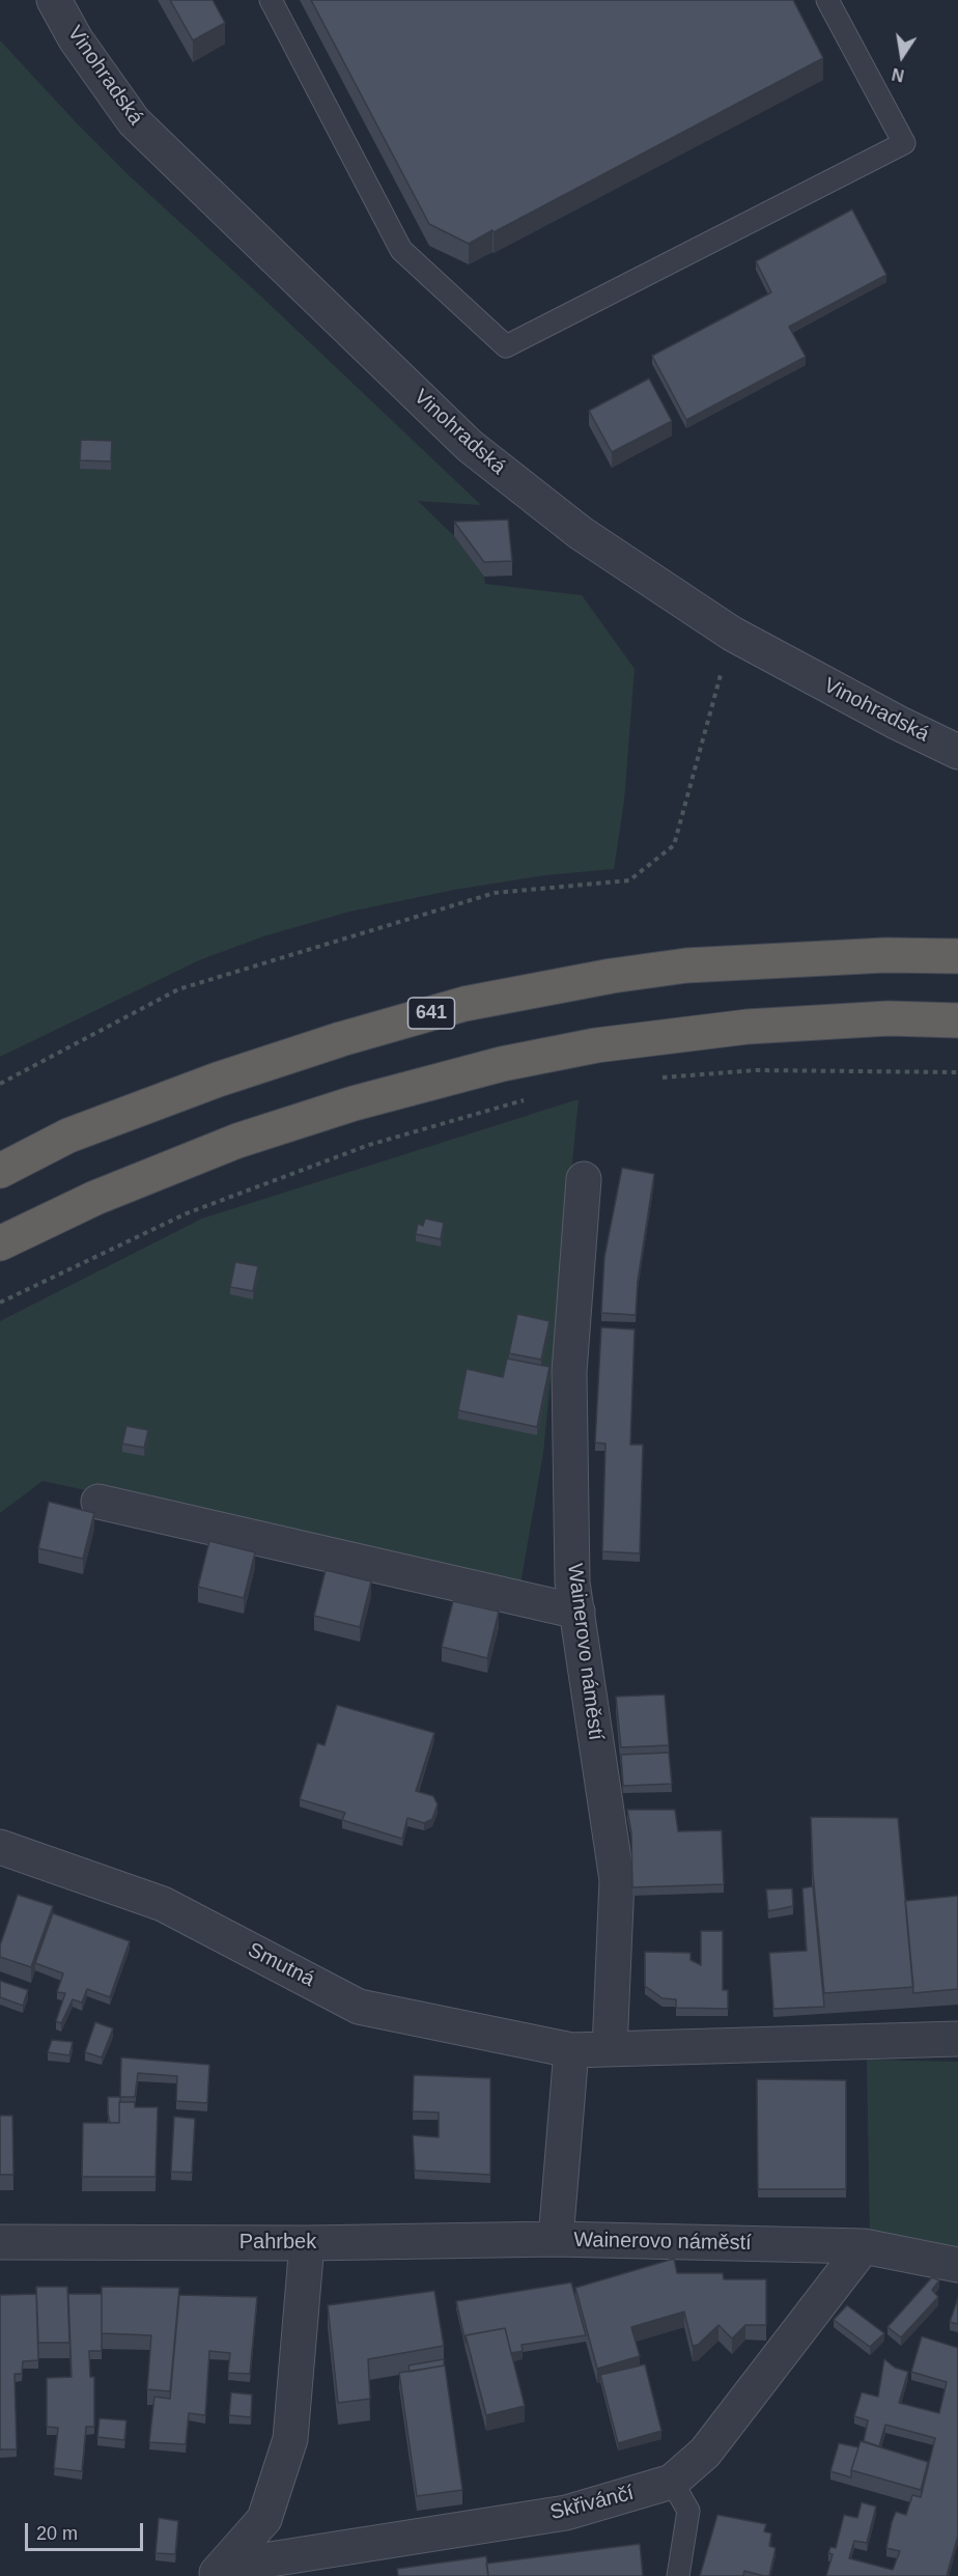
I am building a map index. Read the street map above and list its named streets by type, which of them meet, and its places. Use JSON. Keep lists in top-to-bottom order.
{
  "streets": {
    "highway": ["641"],
    "street": [
      "Vinohradská",
      "Wainerovo náměstí",
      "Smutná",
      "Pahrbek",
      "Skřivánčí"
    ]
  },
  "crossings": [
    ["Wainerovo náměstí", "Smutná"],
    ["Wainerovo náměstí", "Pahrbek"],
    ["Wainerovo náměstí", "Skřivánčí"]
  ],
  "scale_bar": "20 m",
  "north": "bottom"
}
